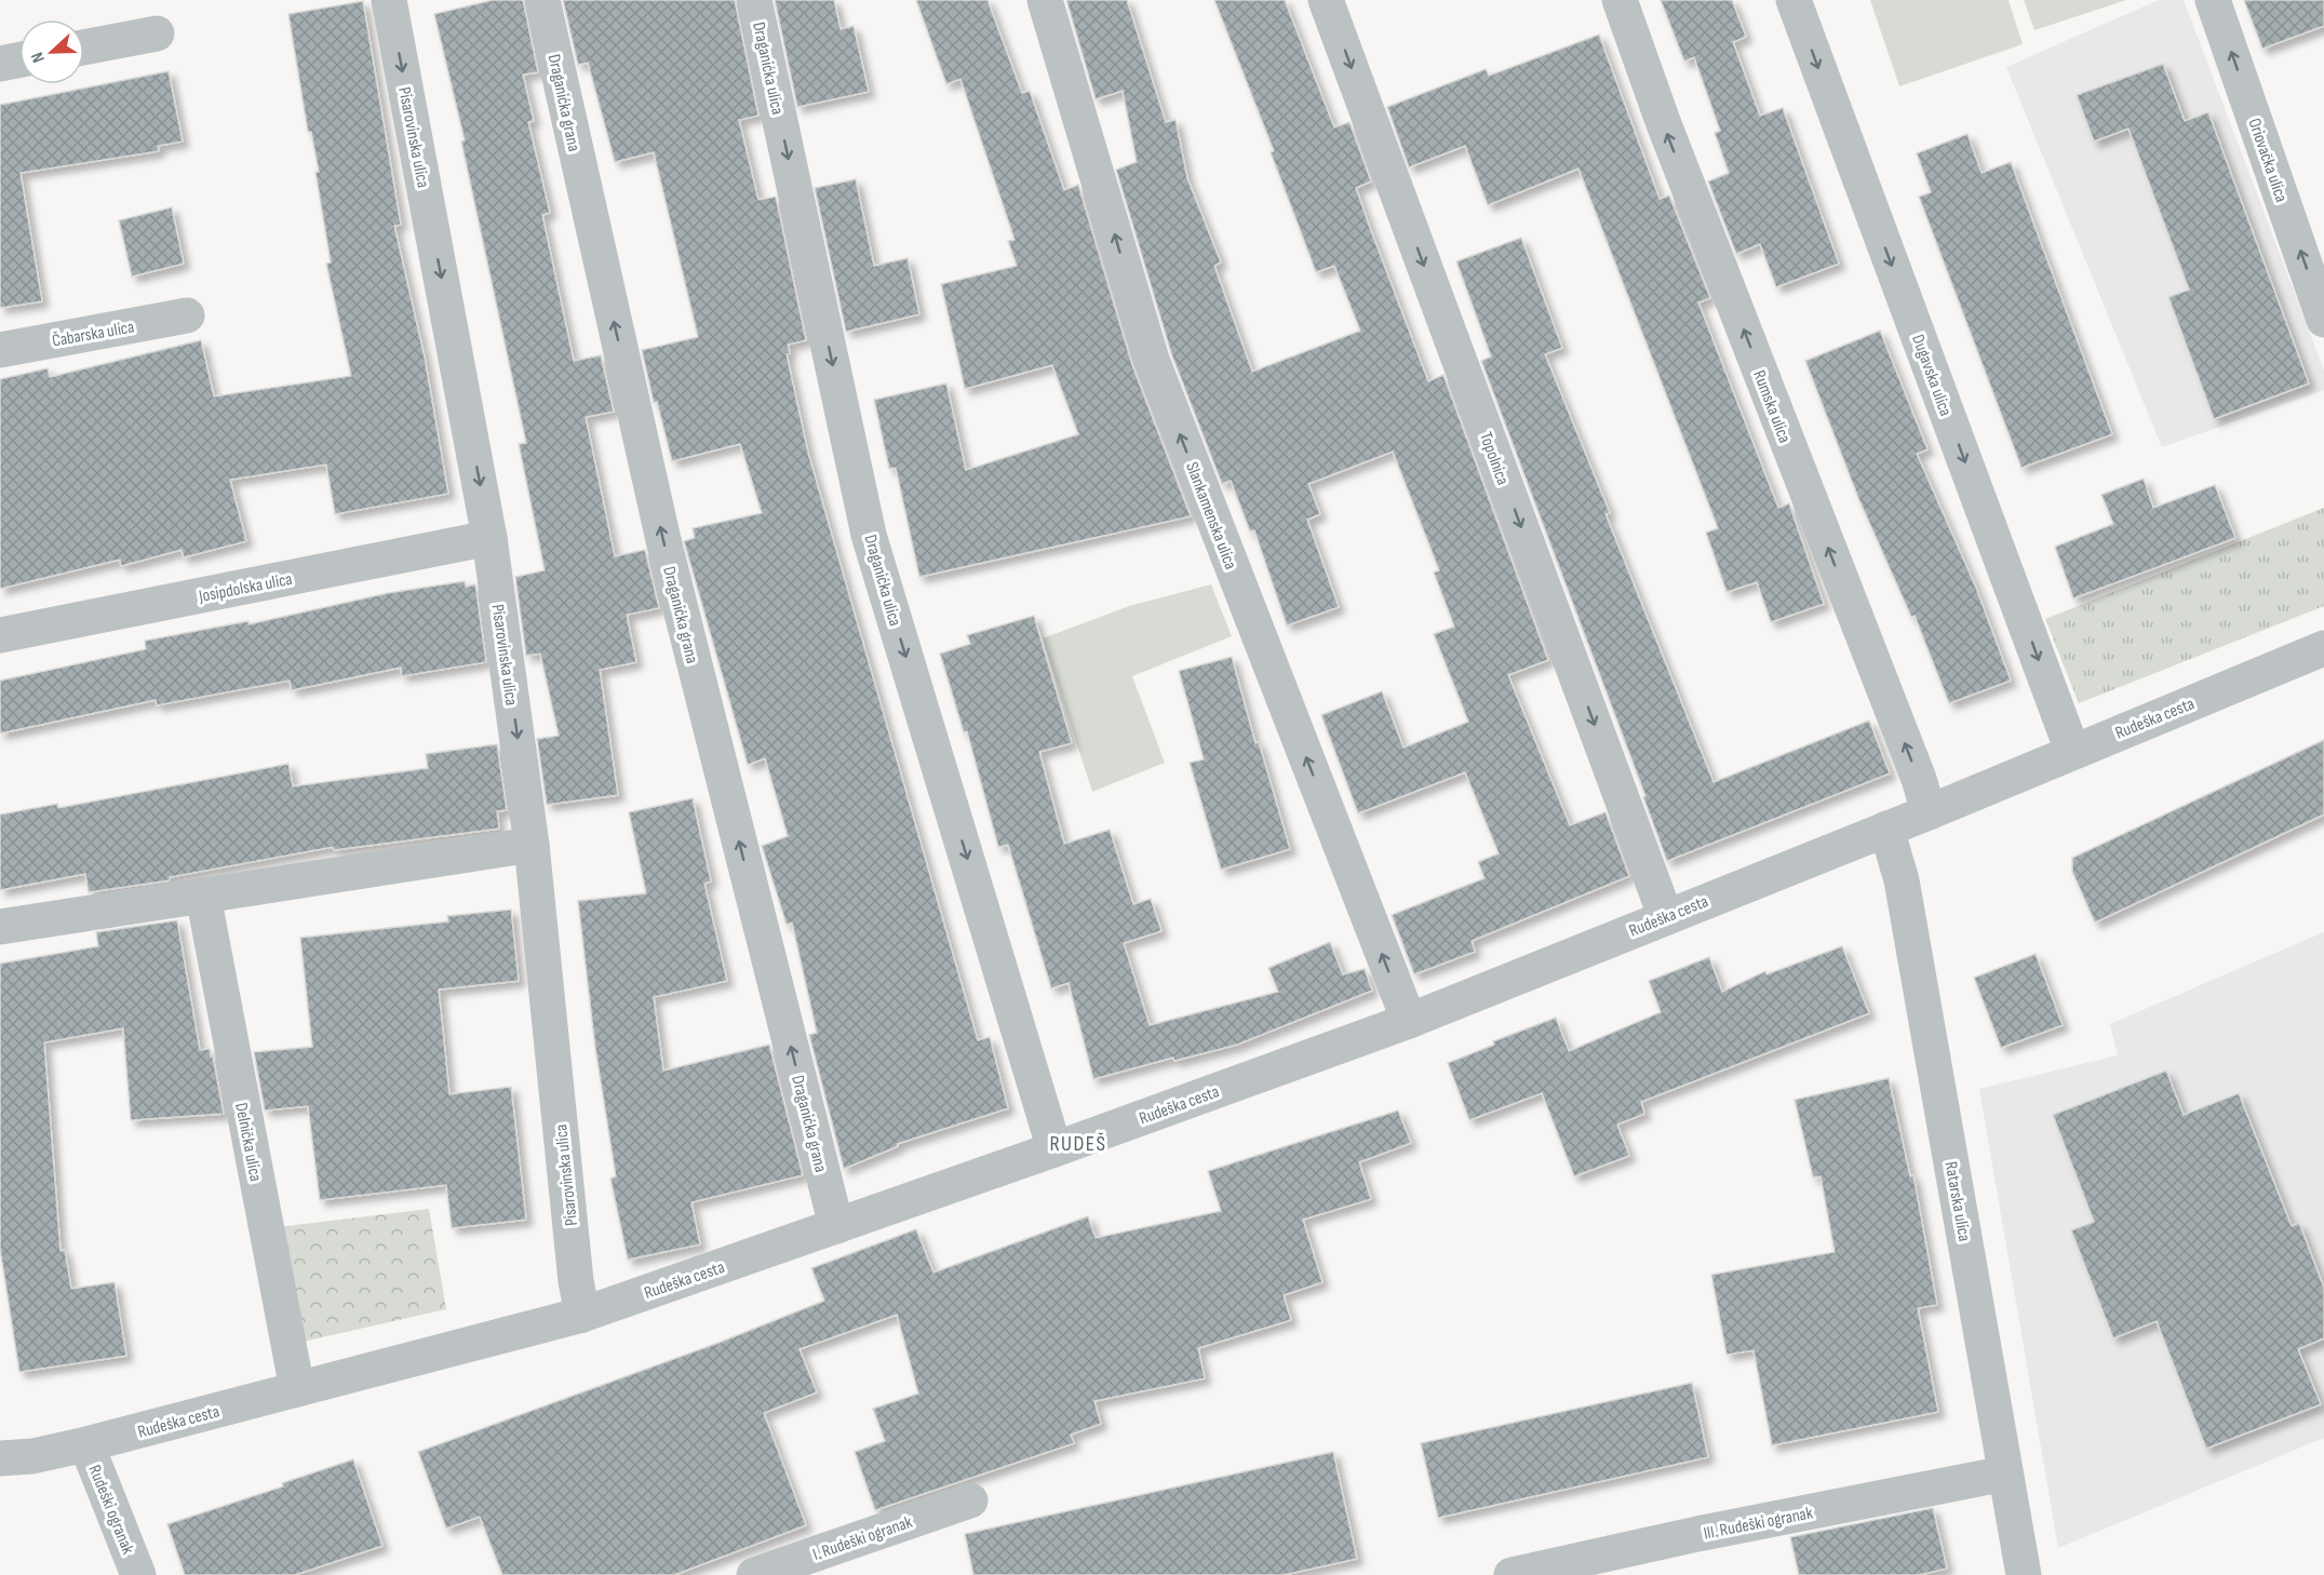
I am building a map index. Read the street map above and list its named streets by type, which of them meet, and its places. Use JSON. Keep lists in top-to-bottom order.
{
  "streets": {
    "street": [
      "Draganićka ulica",
      "Draganićka grana",
      "Pisarovinska ulica",
      "Oriovačka ulica",
      "Čabarska ulica",
      "Dugavska ulica",
      "Rumska ulica",
      "Topolnica",
      "Slankamenska ulica",
      "Josipdolska ulica",
      "Rudeška cesta",
      "Delnička ulica",
      "Ratarska ulica",
      "Rudeški ogranak",
      "III. Rudeški ogranak",
      "I. Rudeški ogranak"
    ]
  },
  "crossings": [
    ["Draganićka ulica", "Rudeška cesta"],
    ["Draganićka grana", "Rudeška cesta"],
    ["Pisarovinska ulica", "Josipdolska ulica"],
    ["Pisarovinska ulica", "Rudeška cesta"],
    ["Dugavska ulica", "Rudeška cesta"],
    ["Rumska ulica", "Rudeška cesta"],
    ["Topolnica", "Rudeška cesta"],
    ["Slankamenska ulica", "Rudeška cesta"],
    ["Rudeška cesta", "Delnička ulica"],
    ["Rudeška cesta", "Ratarska ulica"],
    ["Rudeška cesta", "Rudeški ogranak"],
    ["Ratarska ulica", "III. Rudeški ogranak"]
  ],
  "one_way": [
    "Draganićka ulica",
    "Draganićka grana",
    "Pisarovinska ulica",
    "Oriovačka ulica",
    "Dugavska ulica",
    "Rumska ulica",
    "Topolnica",
    "Slankamenska ulica"
  ],
  "districts": ["RUDEŠ"],
  "north": "left"
}
